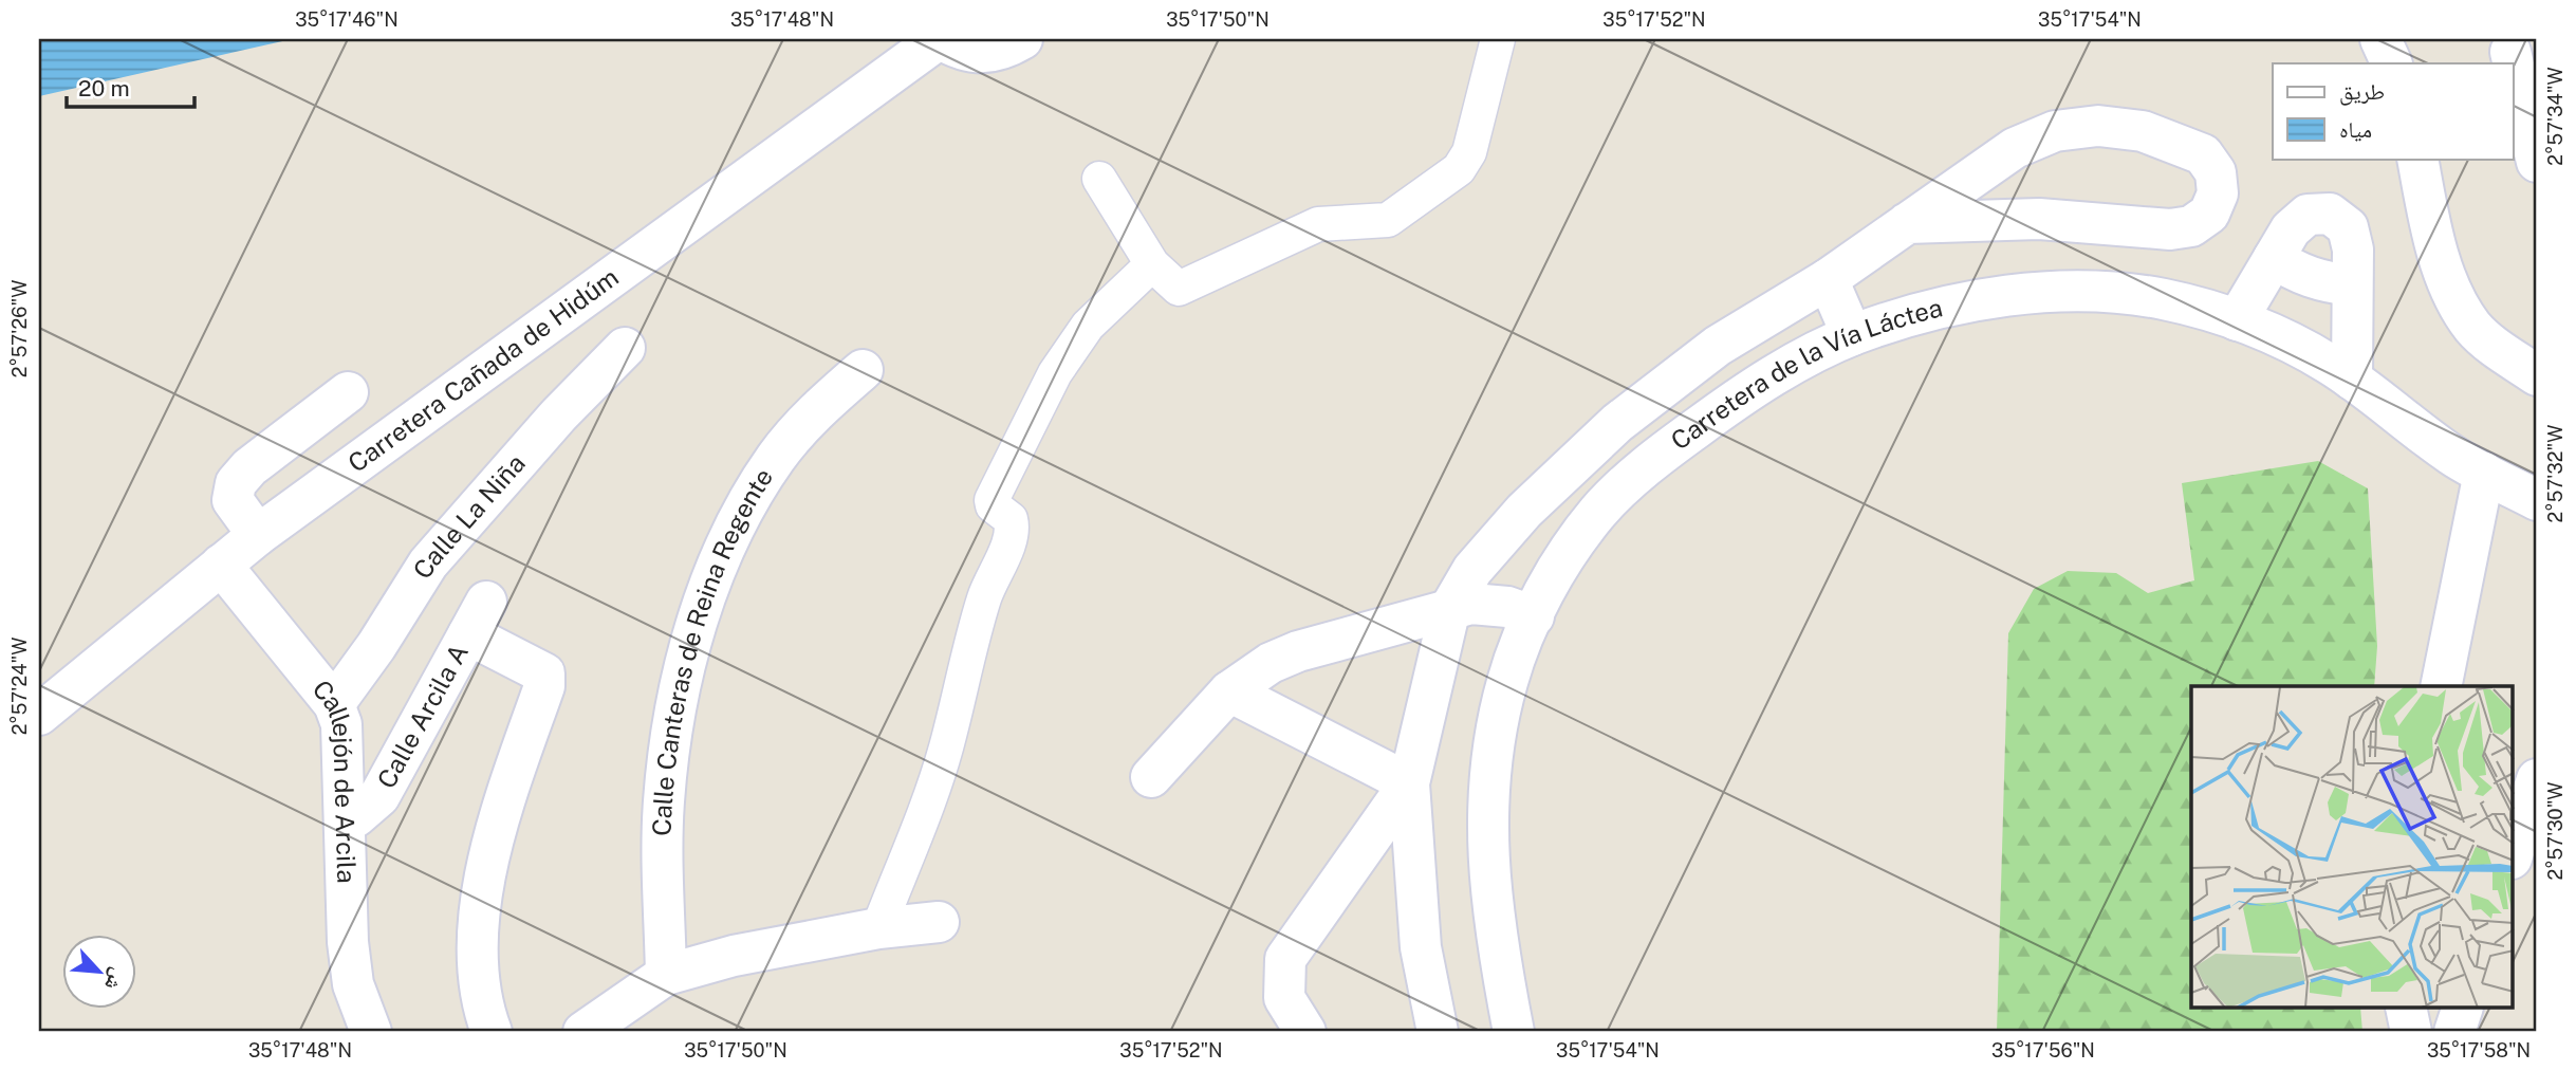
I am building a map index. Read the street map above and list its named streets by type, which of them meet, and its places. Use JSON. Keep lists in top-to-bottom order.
{
  "streets": {
    "street": [
      "Carretera Cañada de Hidúm",
      "Carretera de la Vía Láctea",
      "Calle La Niña",
      "Calle Canteras de Reina Regente",
      "Calle Arcila A",
      "Callejón de Arcila"
    ]
  },
  "crossings": [
    ["Carretera Cañada de Hidúm", "Callejón de Arcila"],
    ["Calle La Niña", "Callejón de Arcila"],
    ["Calle Arcila A", "Callejón de Arcila"]
  ],
  "legend": ["طريق", "مياه"],
  "scale_bar": "20 m",
  "north": "bottom right",
  "coordinates": [
    "35°17'46\"N",
    "35°17'48\"N",
    "35°17'50\"N",
    "35°17'52\"N",
    "35°17'54\"N",
    "2°57'34\"W",
    "2°57'26\"W",
    "2°57'32\"W",
    "2°57'24\"W",
    "2°57'30\"W",
    "35°17'56\"N",
    "35°17'58\"N"
  ]
}
